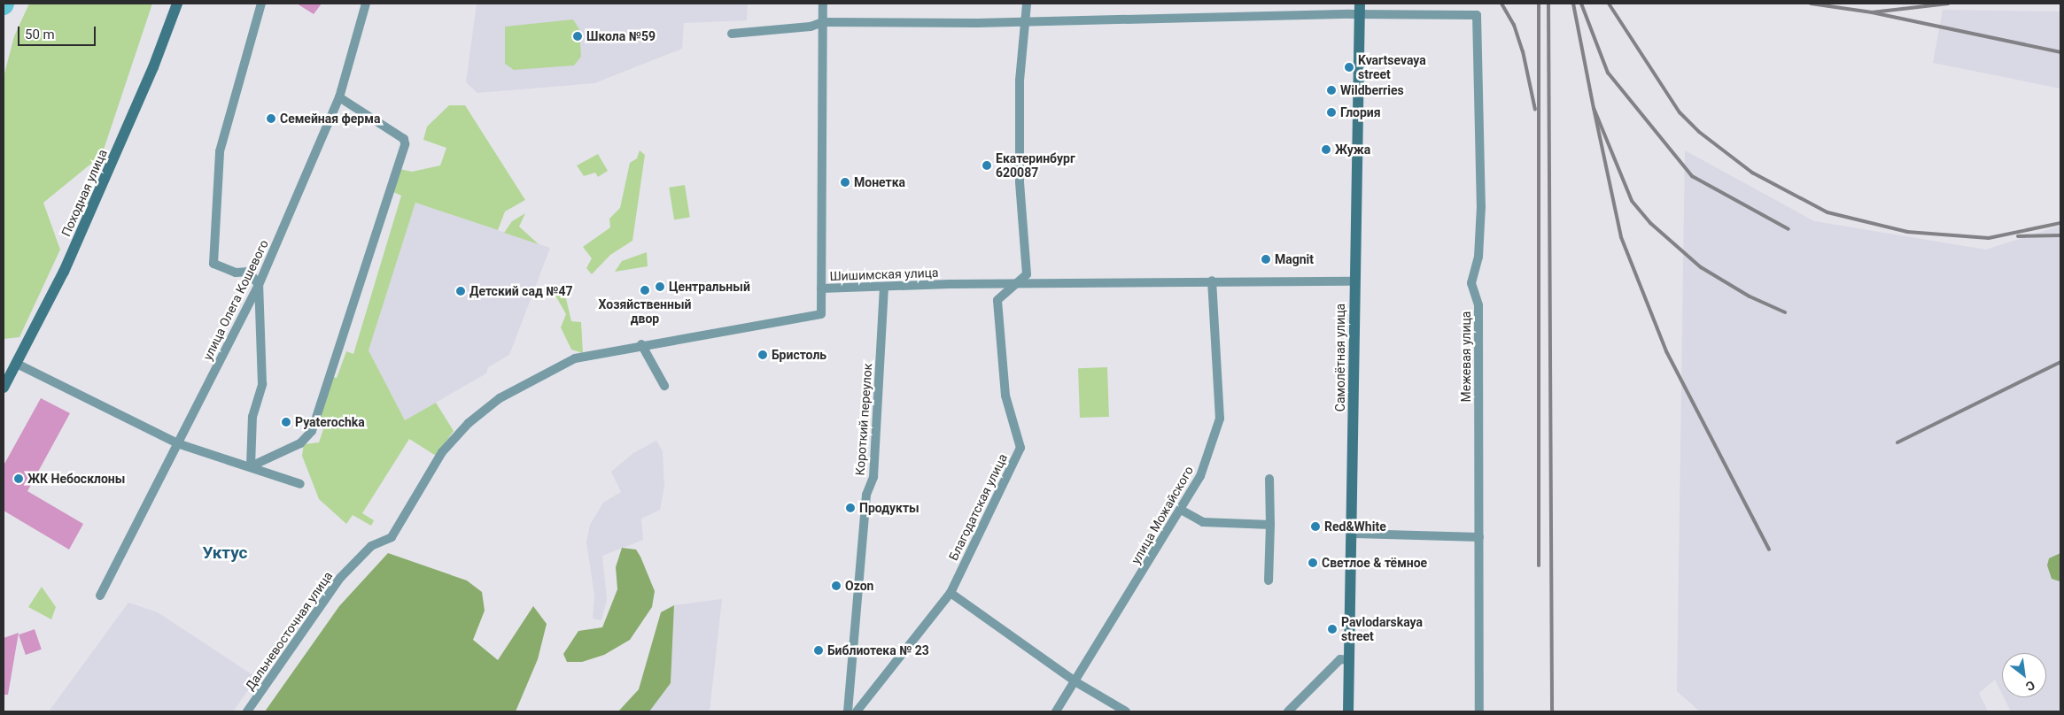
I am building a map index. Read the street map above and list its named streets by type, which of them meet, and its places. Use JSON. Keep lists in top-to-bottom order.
{
  "streets": {
    "main road": ["Походная улица", "Самолётная улица"],
    "street": [
      "Шишимская улица",
      "улица Олега Кошевого",
      "Межевая улица",
      "Короткий переулок",
      "Благодатская улица",
      "улица Можайского",
      "Дальневосточная улица"
    ]
  },
  "crossings": [
    ["Шишимская улица", "Самолётная улица"],
    ["Шишимская улица", "Короткий переулок"],
    ["Шишимская улица", "Благодатская улица"],
    ["Шишимская улица", "улица Можайского"],
    ["Шишимская улица", "Дальневосточная улица"],
    ["Межевая улица", "Самолётная улица"]
  ],
  "districts": ["Уктус"],
  "places": [
    "Школа №59",
    "Kvartsevaya street",
    "Wildberries",
    "Глория",
    "Семейная ферма",
    "Жужа",
    "Екатеринбург 620087",
    "Монетка",
    "Magnit",
    "Центральный",
    "Хозяйственный двор",
    "Детский сад №47",
    "Бристоль",
    "Pyaterochka",
    "ЖК Небосклоны",
    "Продукты",
    "Red&White",
    "Светлое & тёмное",
    "Ozon",
    "Pavlodarskaya street",
    "Библиотека № 23"
  ],
  "scale_bar": "50 m",
  "north": "bottom right"
}
